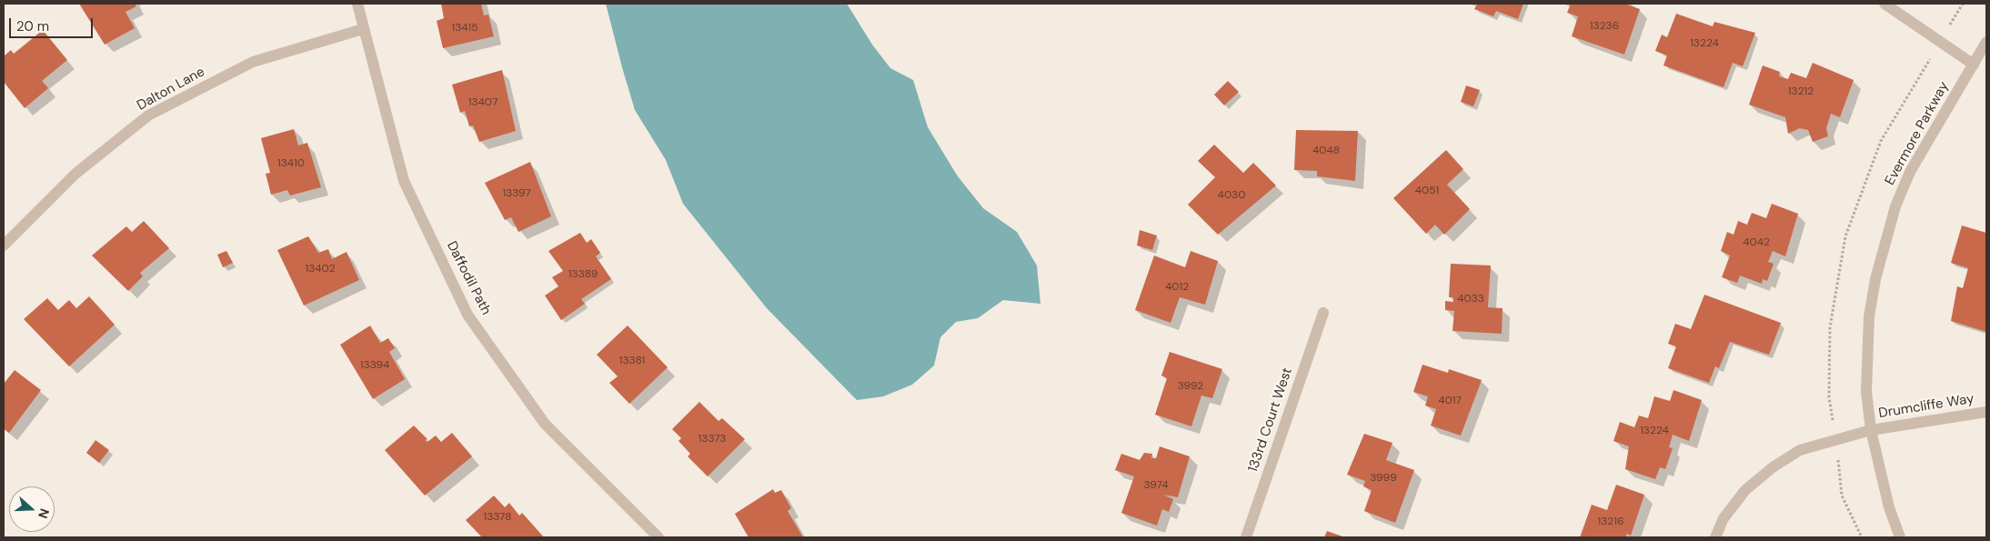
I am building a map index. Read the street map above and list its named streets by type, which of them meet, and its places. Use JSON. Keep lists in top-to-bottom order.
{
  "streets": {
    "street": [
      "Dalton Lane",
      "Evermore Parkway",
      "Daffodil Path",
      "Drumcliffe Way",
      "133rd Court West"
    ]
  },
  "crossings": [
    ["Dalton Lane", "Daffodil Path"],
    ["Evermore Parkway", "Drumcliffe Way"]
  ],
  "house_numbers": [
    "13236",
    "13415",
    "13224",
    "13212",
    "13407",
    "4048",
    "13410",
    "4051",
    "13397",
    "4030",
    "4042",
    "13402",
    "13389",
    "4012",
    "4033",
    "13381",
    "13394",
    "3992",
    "4017",
    "13224",
    "13373",
    "3999",
    "3974",
    "13378",
    "13216"
  ],
  "scale_bar": "20 m",
  "north": "right"
}
